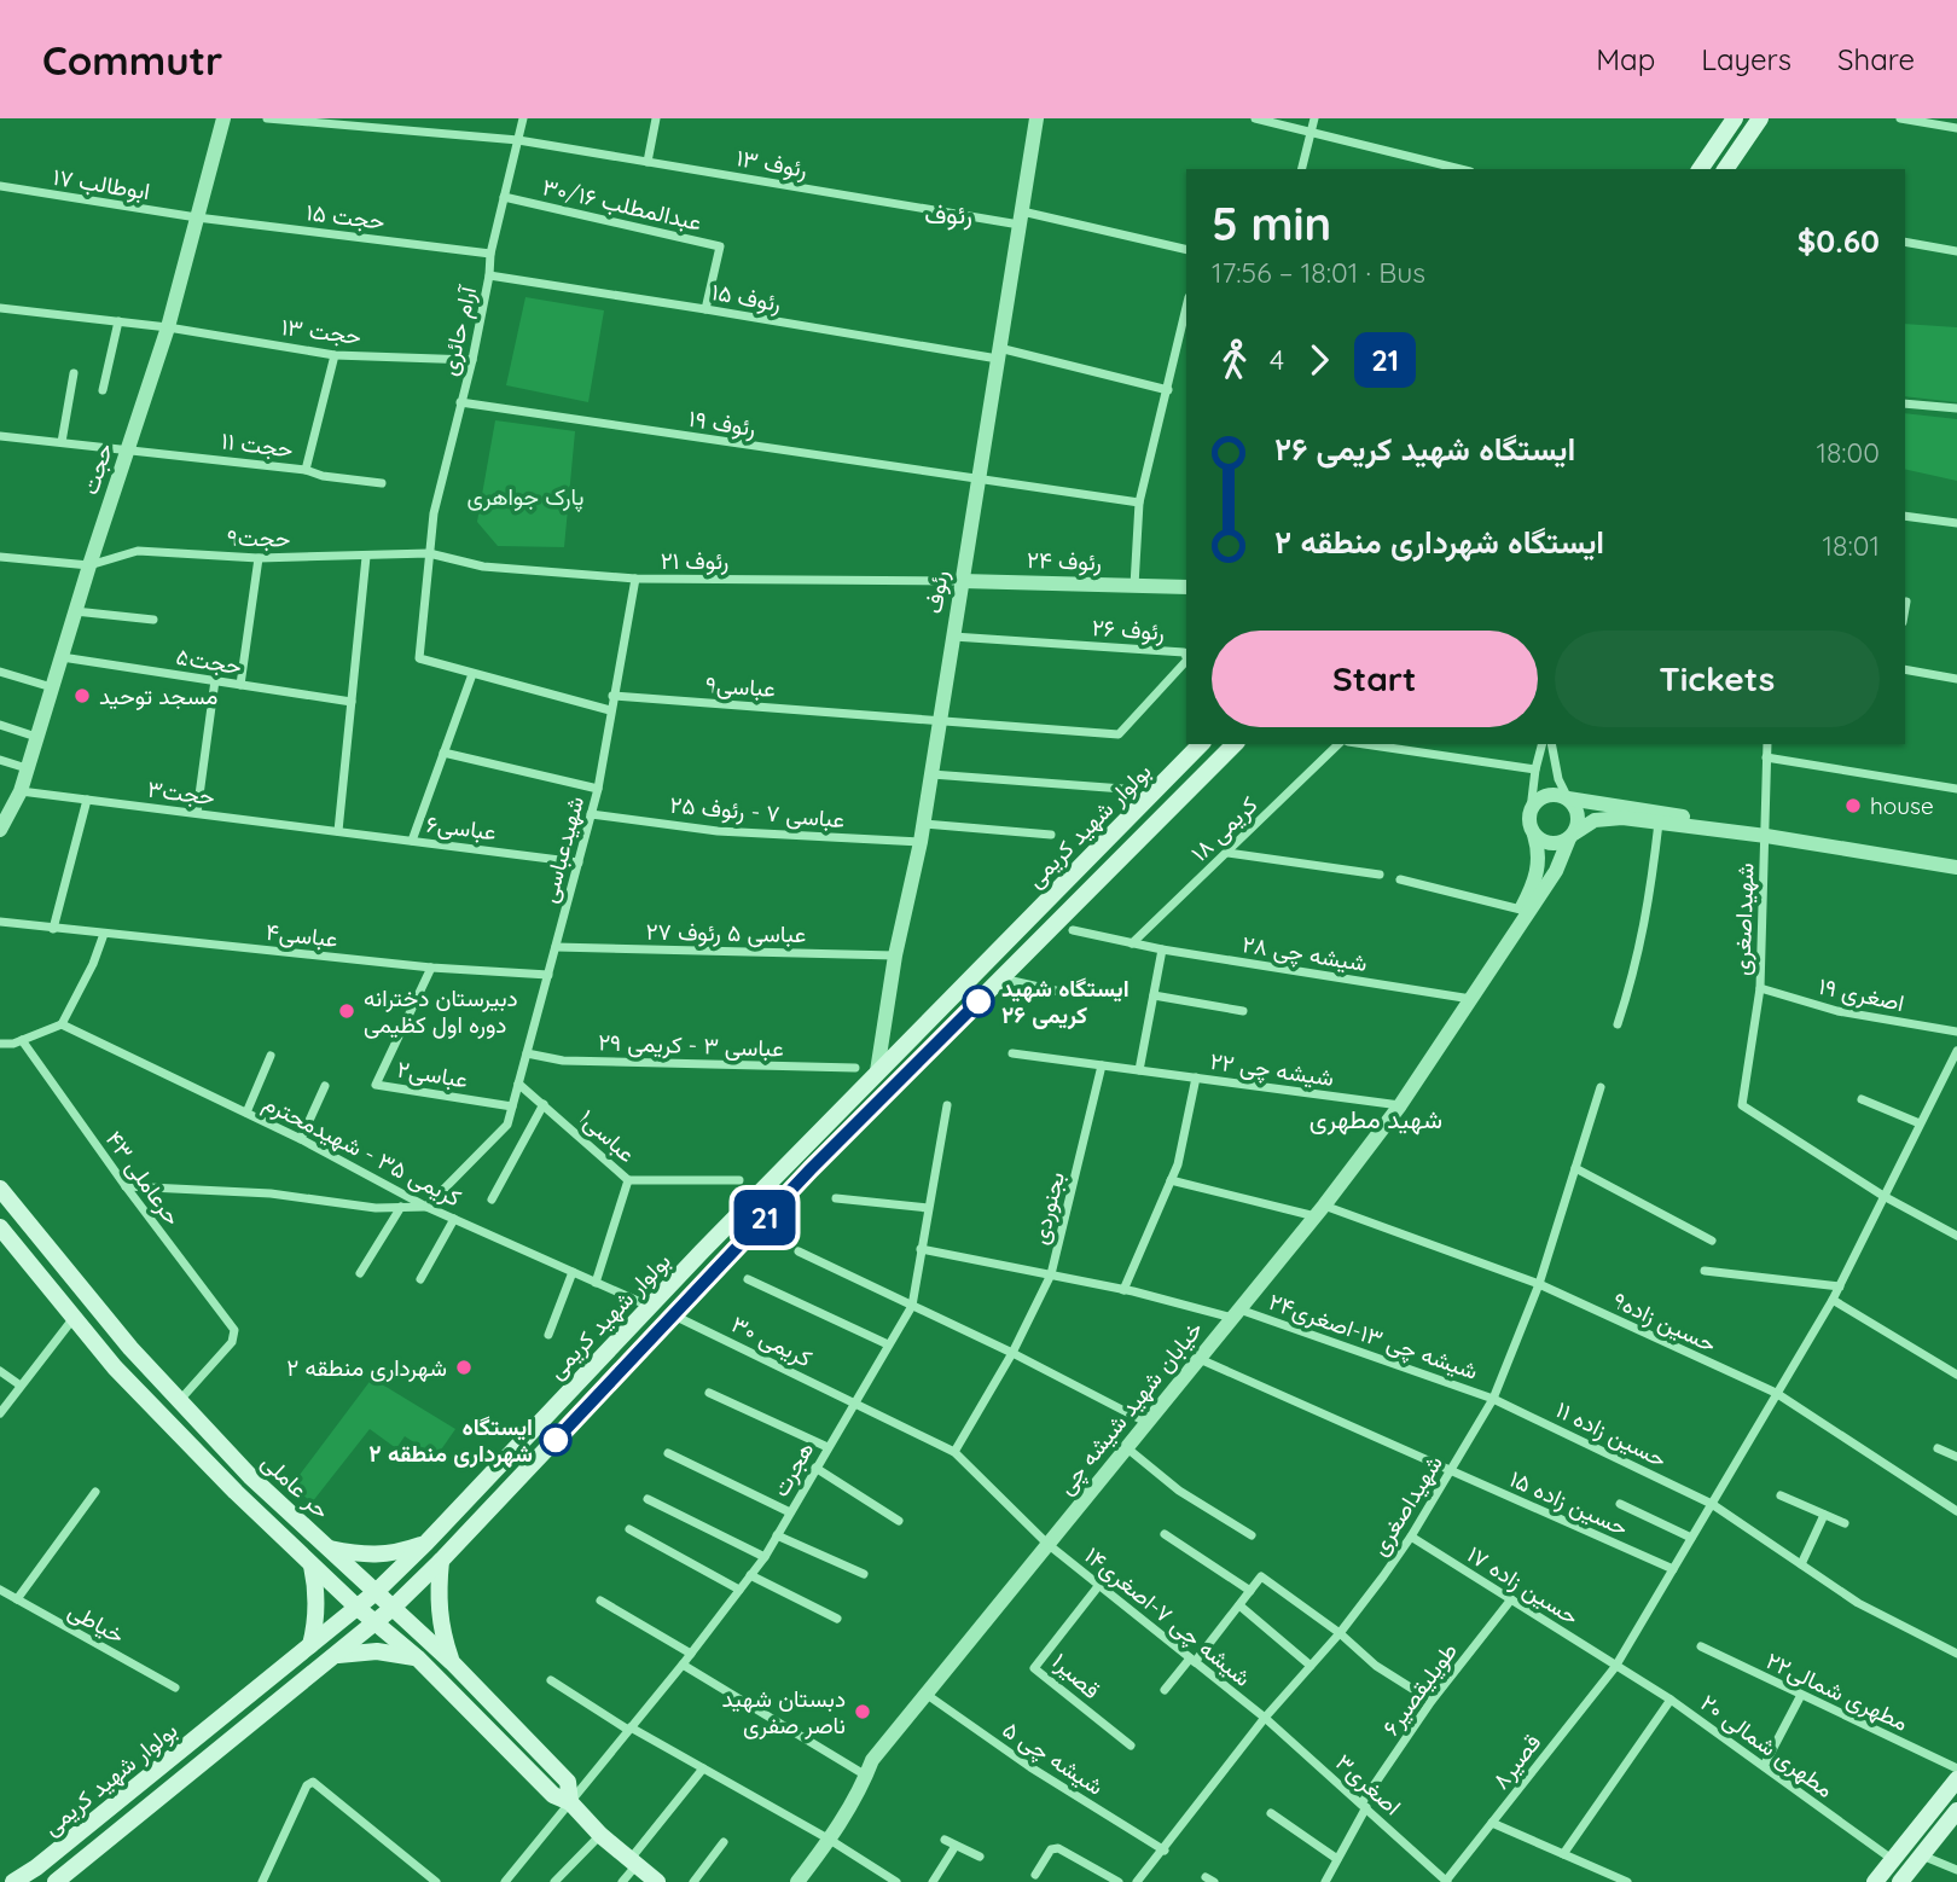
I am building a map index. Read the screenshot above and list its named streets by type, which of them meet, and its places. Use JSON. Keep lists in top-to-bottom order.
{
  "streets": {
    "main road": ["بولوار شهید کریمی", "حر عاملی"],
    "street": [
      "رئوف ۱۳",
      "ابوطالب ۱۷",
      "عبدالمطلب ۳۰/۱۶",
      "حجت ۱۵",
      "رئوف ۱۵",
      "حجت ۱۳",
      "آرام حائری",
      "رئوف ۱۹",
      "حجت ۱۱",
      "حجت",
      "حجت۹",
      "رئوف ۲۱",
      "رئوف ۲۴",
      "رئوف",
      "رئوف ۲۶",
      "حجت۵",
      "عباسی۹",
      "حجت۳",
      "عباسی ۷ - رئوف ۲۵",
      "عباسی۶",
      "کریمی ۱۸",
      "شهیدعباسی",
      "شهیداصغری",
      "عباسی ۵ رئوف ۲۷",
      "عباسی۴",
      "شیشه چی ۲۸",
      "اصغری ۱۹",
      "عباسی ۳ - کریمی ۲۹",
      "شیشه چی ۲۲",
      "عباسی۲",
      "عباسی۱",
      "کریمی ۳۵ - شهیدمحترم",
      "حرعاملی ۴۳",
      "بجنوردی",
      "حسین زاده۹",
      "شیشه چی ۱۳-اصغری۲۴",
      "کریمی ۳۰",
      "خیابان شهید شیشه چی",
      "حسین زاده ۱۱",
      "هجرت",
      "حسین زاده ۱۵",
      "حسین زاده ۱۷",
      "شیشه چی ۷-اصغری۱۴",
      "خیاطی",
      "قصیر۱",
      "طویلیقصیر۶",
      "مطهری شمالی۲۲",
      "مطهری شمالی ۲۰",
      "شیشه چی ۵",
      "قصیر۸",
      "اصغری۳"
    ]
  },
  "crossings": [
    ["رئوف ۱۳", "آرام حائری"],
    ["رئوف ۱۳", "رئوف"],
    ["ابوطالب ۱۷", "حجت ۱۵"],
    ["ابوطالب ۱۷", "حجت"],
    ["عبدالمطلب ۳۰/۱۶", "رئوف ۱۵"],
    ["عبدالمطلب ۳۰/۱۶", "آرام حائری"],
    ["حجت ۱۵", "آرام حائری"],
    ["حجت ۱۵", "حجت"],
    ["رئوف ۱۵", "آرام حائری"],
    ["رئوف ۱۵", "رئوف"],
    ["حجت ۱۳", "آرام حائری"],
    ["حجت ۱۳", "حجت"],
    ["آرام حائری", "رئوف ۱۹"],
    ["آرام حائری", "حجت۹"],
    ["آرام حائری", "رئوف ۲۱"],
    ["رئوف ۱۹", "رئوف"],
    ["حجت ۱۱", "حجت"],
    ["حجت", "حجت۹"],
    ["حجت", "حجت۵"],
    ["حجت", "حجت۳"],
    ["حجت۹", "رئوف ۲۱"],
    ["رئوف ۲۱", "رئوف ۲۴"],
    ["رئوف ۲۱", "رئوف"],
    ["رئوف ۲۱", "شهیدعباسی"],
    ["رئوف ۲۴", "رئوف"],
    ["رئوف", "رئوف ۲۶"],
    ["رئوف", "عباسی۹"],
    ["رئوف", "عباسی ۷ - رئوف ۲۵"],
    ["رئوف", "بولوار شهید کریمی"],
    ["رئوف", "عباسی ۵ رئوف ۲۷"],
    ["رئوف ۲۶", "عباسی۹"],
    ["عباسی۹", "شهیدعباسی"],
    ["حجت۳", "عباسی۶"],
    ["عباسی ۷ - رئوف ۲۵", "شهیدعباسی"],
    ["بولوار شهید کریمی", "کریمی ۳۵ - شهیدمحترم"],
    ["بولوار شهید کریمی", "کریمی ۳۰"],
    ["بولوار شهید کریمی", "حر عاملی"],
    ["عباسی۶", "شهیدعباسی"],
    ["کریمی ۱۸", "شیشه چی ۲۸"],
    ["شهیدعباسی", "عباسی ۵ رئوف ۲۷"],
    ["شهیدعباسی", "عباسی۴"],
    ["شهیدعباسی", "عباسی ۳ - کریمی ۲۹"],
    ["شهیدعباسی", "عباسی۲"],
    ["شهیدعباسی", "عباسی۱"],
    ["شهیدعباسی", "کریمی ۳۵ - شهیدمحترم"],
    ["شهیداصغری", "اصغری ۱۹"],
    ["شهیداصغری", "حسین زاده۹"],
    ["شهیداصغری", "شیشه چی ۱۳-اصغری۲۴"],
    ["شهیداصغری", "حسین زاده ۱۱"],
    ["شهیداصغری", "حسین زاده ۱۵"],
    ["شهیداصغری", "حسین زاده ۱۷"],
    ["شهیداصغری", "شیشه چی ۷-اصغری۱۴"],
    ["شهیداصغری", "شیشه چی ۵"],
    ["شهیداصغری", "قصیر۸"],
    ["شهیداصغری", "اصغری۳"],
    ["عباسی۴", "عباسی۲"],
    ["شیشه چی ۲۸", "خیابان شهید شیشه چی"],
    ["شیشه چی ۲۲", "بجنوردی"],
    ["شیشه چی ۲۲", "خیابان شهید شیشه چی"],
    ["عباسی۱", "کریمی ۳۵ - شهیدمحترم"],
    ["حرعاملی ۴۳", "حر عاملی"],
    ["بجنوردی", "شیشه چی ۱۳-اصغری۲۴"],
    ["بجنوردی", "کریمی ۳۰"],
    ["بجنوردی", "شیشه چی ۷-اصغری۱۴"],
    ["حسین زاده۹", "خیابان شهید شیشه چی"],
    ["حسین زاده۹", "قصیر۸"],
    ["شیشه چی ۱۳-اصغری۲۴", "خیابان شهید شیشه چی"],
    ["شیشه چی ۱۳-اصغری۲۴", "حسین زاده ۱۱"],
    ["شیشه چی ۱۳-اصغری۲۴", "هجرت"],
    ["کریمی ۳۰", "هجرت"],
    ["کریمی ۳۰", "شیشه چی ۷-اصغری۱۴"],
    ["خیابان شهید شیشه چی", "حسین زاده ۱۵"],
    ["خیابان شهید شیشه چی", "شیشه چی ۷-اصغری۱۴"],
    ["خیابان شهید شیشه چی", "شیشه چی ۵"],
    ["حسین زاده ۱۱", "قصیر۸"],
    ["هجرت", "حر عاملی"],
    ["حسین زاده ۱۵", "قصیر۸"],
    ["حسین زاده ۱۷", "طویلیقصیر۶"],
    ["حسین زاده ۱۷", "مطهری شمالی ۲۰"],
    ["حسین زاده ۱۷", "قصیر۸"],
    ["شیشه چی ۷-اصغری۱۴", "قصیر۱"],
    ["شیشه چی ۷-اصغری۱۴", "اصغری۳"],
    ["طویلیقصیر۶", "اصغری۳"],
    ["مطهری شمالی ۲۰", "قصیر۸"],
    ["قصیر۸", "اصغری۳"]
  ],
  "districts": ["رئوف", "شهید مطهری"],
  "parks": ["پارک جواهری"],
  "places": [
    "مسجد توحید",
    "house",
    "ایستگاه شهید کریمی ۲۶",
    "دبیرستان دخترانه دوره اول کظیمی",
    "شهرداری منطقه ۲",
    "ایستگاه شهرداری منطقه ۲",
    "دبستان شهید ناصر صفری"
  ],
  "lines": ["bus line 21"],
  "page": {
    "header": "Commutr",
    "nav": ["Map", "Layers", "Share"],
    "on_map": "21",
    "heading": ["5 min", "17:56 – 18:01 · Bus", "$0.60"],
    "legs": ["4", "21"],
    "list": [
      {
        "name": "ایستگاه شهید کریمی ۲۶",
        "value": "18:00"
      },
      {
        "name": "ایستگاه شهرداری منطقه ۲",
        "value": "18:01"
      }
    ],
    "buttons": ["Start", "Tickets"]
  }
}
